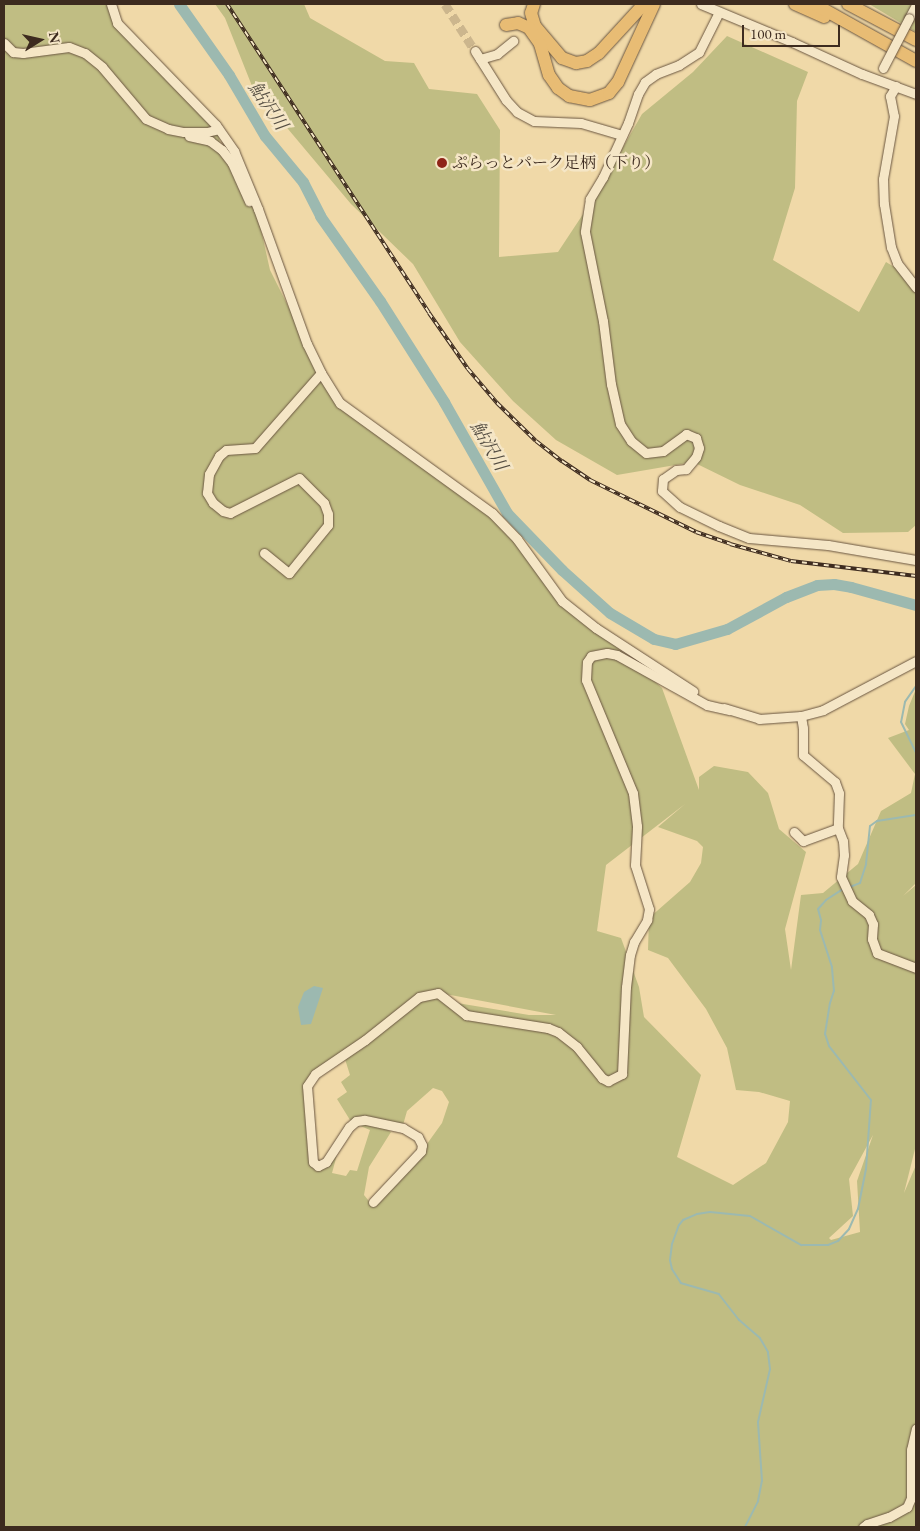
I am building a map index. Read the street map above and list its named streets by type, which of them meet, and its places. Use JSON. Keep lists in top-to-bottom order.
{
  "water": ["鮎沢川"],
  "places": ["ぷらっとパーク足柄（下り）"],
  "scale_bar": "100 m",
  "north": "right"
}
